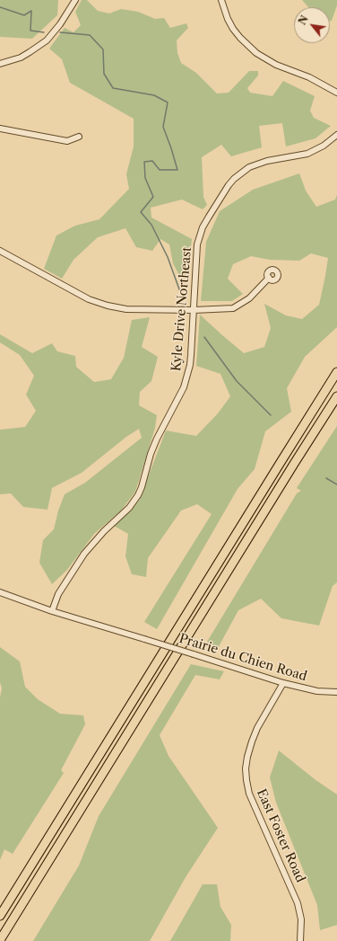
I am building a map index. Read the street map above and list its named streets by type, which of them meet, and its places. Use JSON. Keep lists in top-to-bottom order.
{
  "streets": {
    "street": ["Kyle Drive Northeast", "Prairie du Chien Road", "East Foster Road"]
  },
  "crossings": [
    ["Kyle Drive Northeast", "Prairie du Chien Road"],
    ["Prairie du Chien Road", "East Foster Road"]
  ],
  "north": "top left"
}
